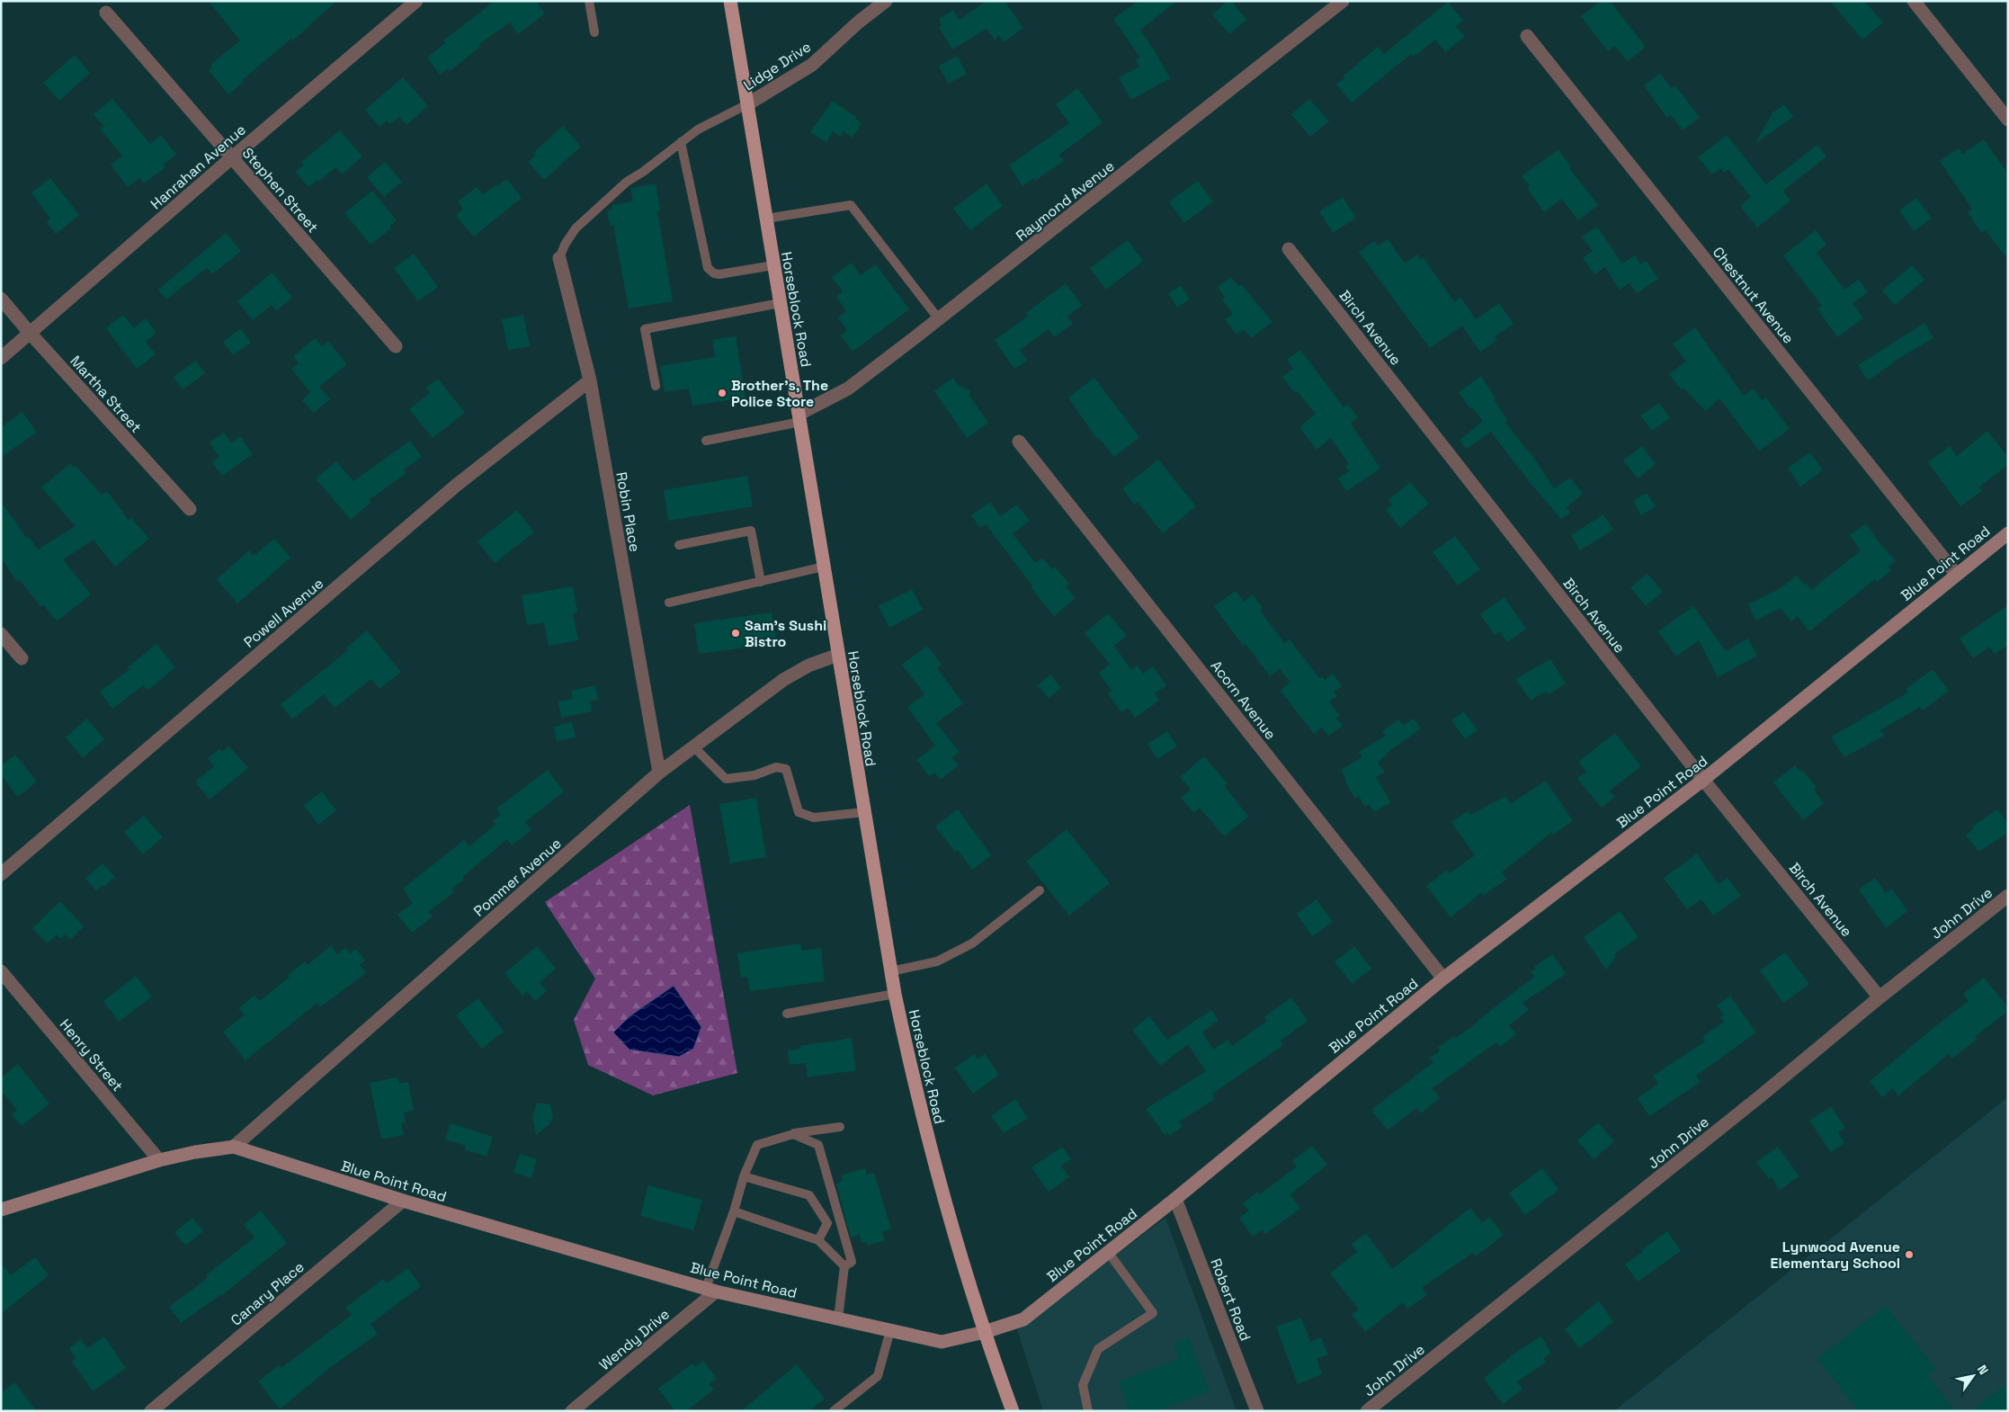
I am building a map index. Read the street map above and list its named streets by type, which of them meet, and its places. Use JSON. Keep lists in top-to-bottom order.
{
  "streets": {
    "main road": ["Horseblock Road"],
    "street": [
      "Lidge Drive",
      "Hanrahan Avenue",
      "Stephen Street",
      "Raymond Avenue",
      "Chestnut Avenue",
      "Birch Avenue",
      "Martha Street",
      "Robin Place",
      "Blue Point Road",
      "Powell Avenue",
      "Acorn Avenue",
      "Pommer Avenue",
      "John Drive",
      "Henry Street",
      "Canary Place",
      "Robert Road",
      "Wendy Drive"
    ]
  },
  "crossings": [
    ["Lidge Drive", "Horseblock Road"],
    ["Hanrahan Avenue", "Stephen Street"],
    ["Hanrahan Avenue", "Martha Street"],
    ["Raymond Avenue", "Horseblock Road"],
    ["Chestnut Avenue", "Blue Point Road"],
    ["Horseblock Road", "Blue Point Road"],
    ["Horseblock Road", "Pommer Avenue"],
    ["Birch Avenue", "Blue Point Road"],
    ["Birch Avenue", "John Drive"],
    ["Robin Place", "Powell Avenue"],
    ["Robin Place", "Pommer Avenue"],
    ["Blue Point Road", "Acorn Avenue"],
    ["Blue Point Road", "Pommer Avenue"],
    ["Blue Point Road", "Henry Street"],
    ["Blue Point Road", "Canary Place"],
    ["Blue Point Road", "Robert Road"],
    ["Blue Point Road", "Wendy Drive"]
  ],
  "places": ["Brother's, The Police Store", "Sam's Sushi Bistro", "Lynwood Avenue Elementary School"],
  "north": "top right"
}
